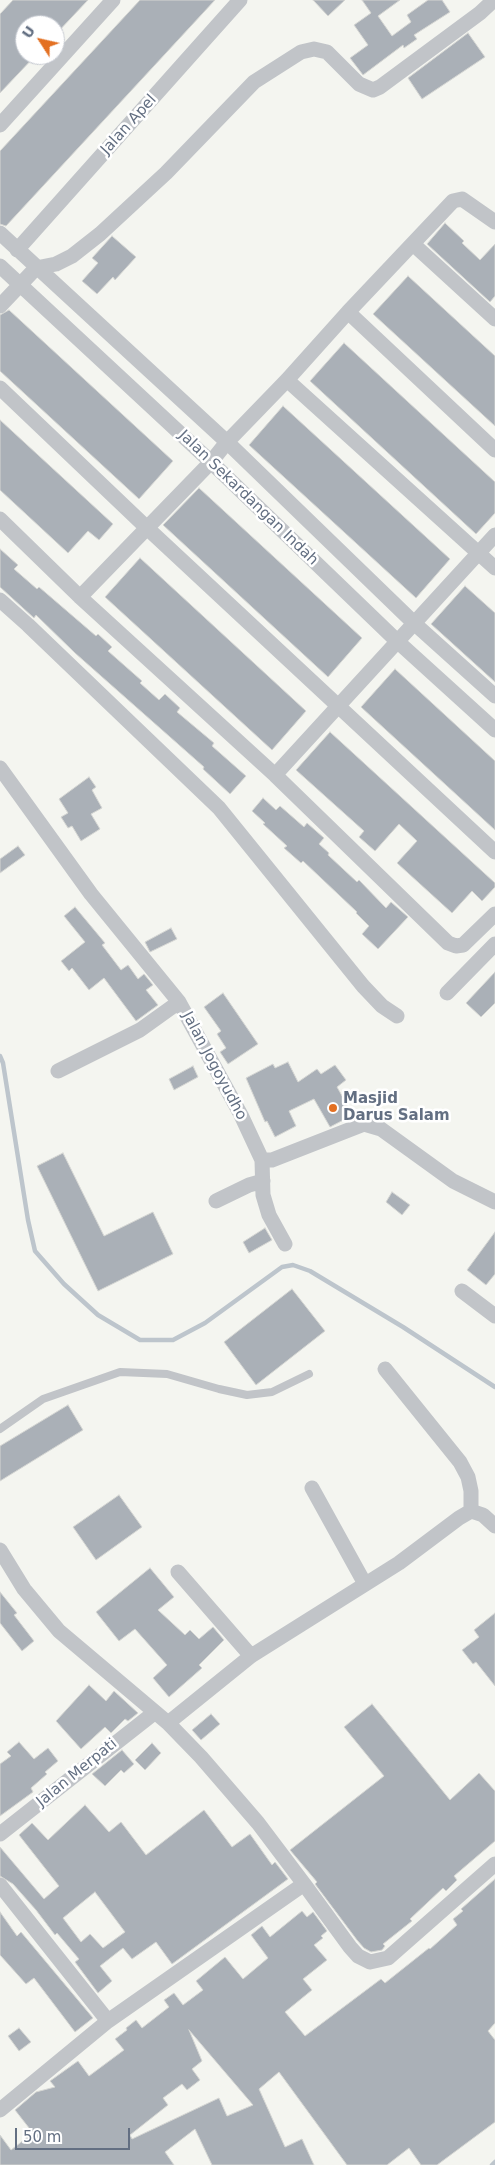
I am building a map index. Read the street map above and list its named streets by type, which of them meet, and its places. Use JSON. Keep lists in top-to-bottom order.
{
  "streets": {
    "street": [
      "Jalan Apel",
      "Jalan Sekardangan Indah",
      "Jalan Jogoyudho",
      "Jalan Merpati"
    ]
  },
  "crossings": [
    ["Jalan Apel", "Jalan Sekardangan Indah"]
  ],
  "places": ["Masjid Darus Salam"],
  "scale_bar": "50 m",
  "north": "top left"
}
